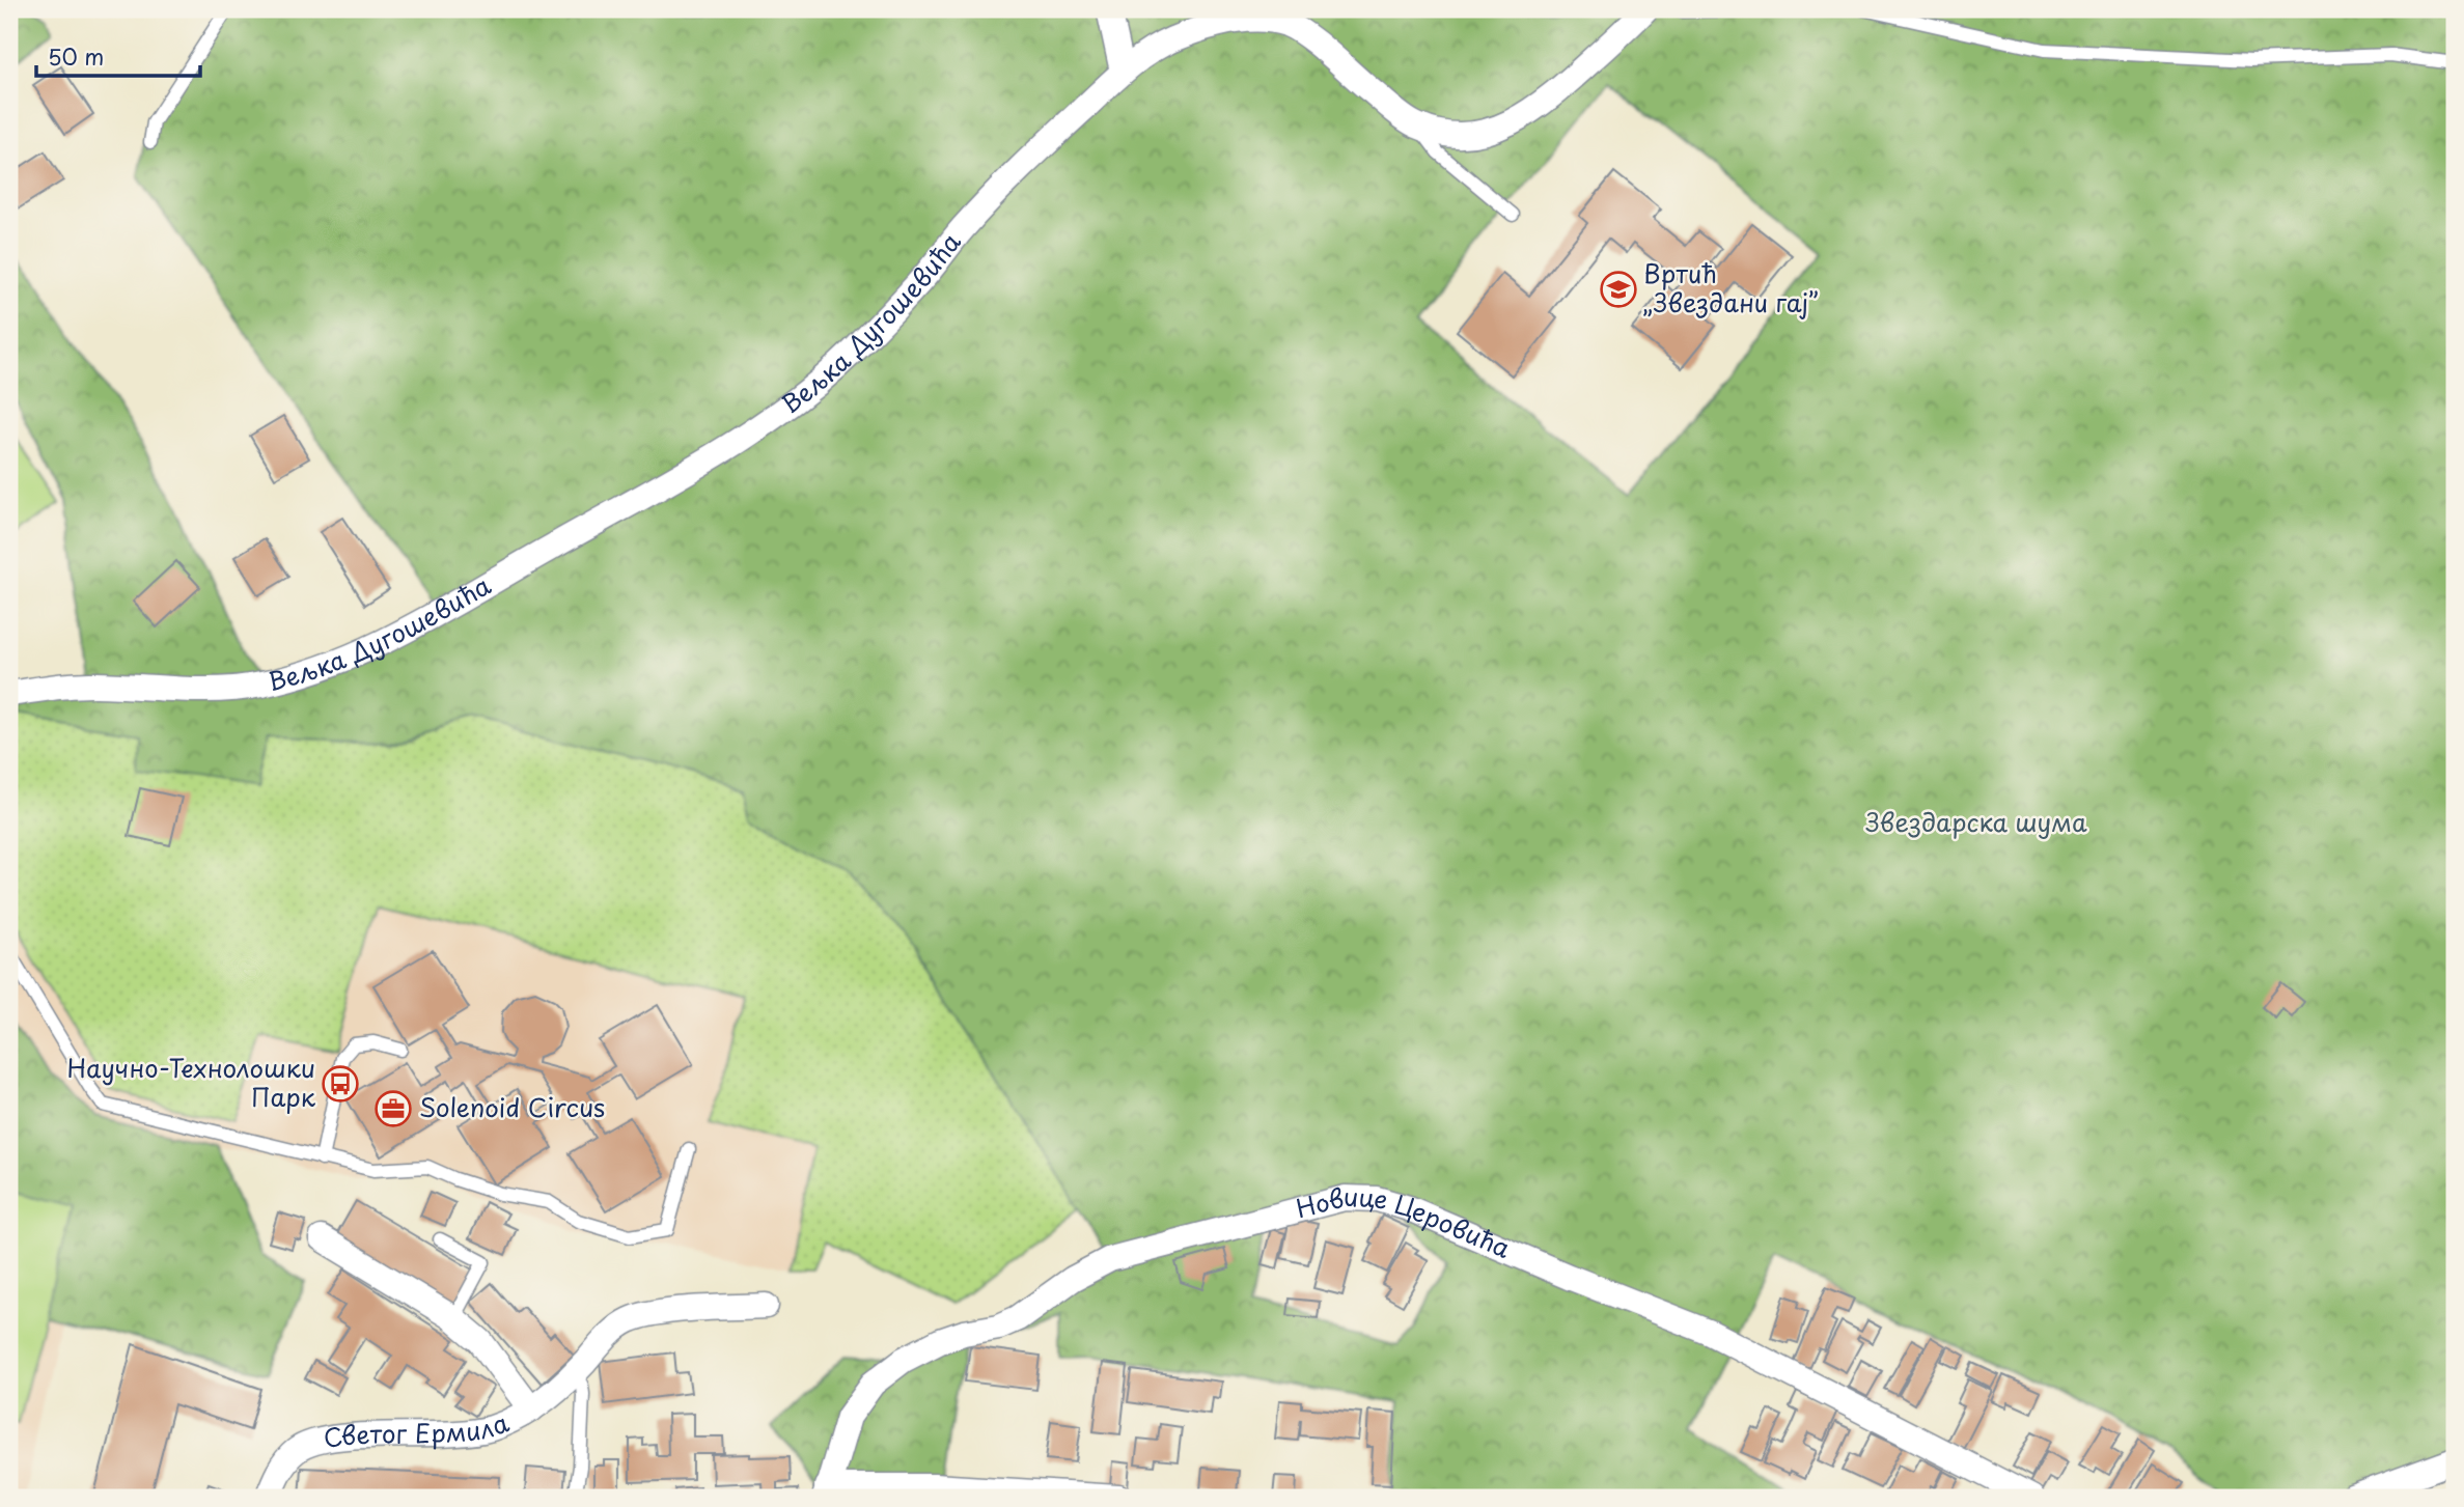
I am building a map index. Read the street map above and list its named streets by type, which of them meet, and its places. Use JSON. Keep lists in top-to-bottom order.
{
  "streets": {
    "street": ["Вељка Дугошевића", "Новице Церовића", "Светог Ермила"]
  },
  "parks": ["Звездарска шума"],
  "places": {
    "school or university": ["Вртић „Звездани гај”"],
    "bus stop": ["Научно-Технолошки Парк"],
    "office": ["Solenoid Circus"]
  },
  "scale_bar": "50 m"
}
